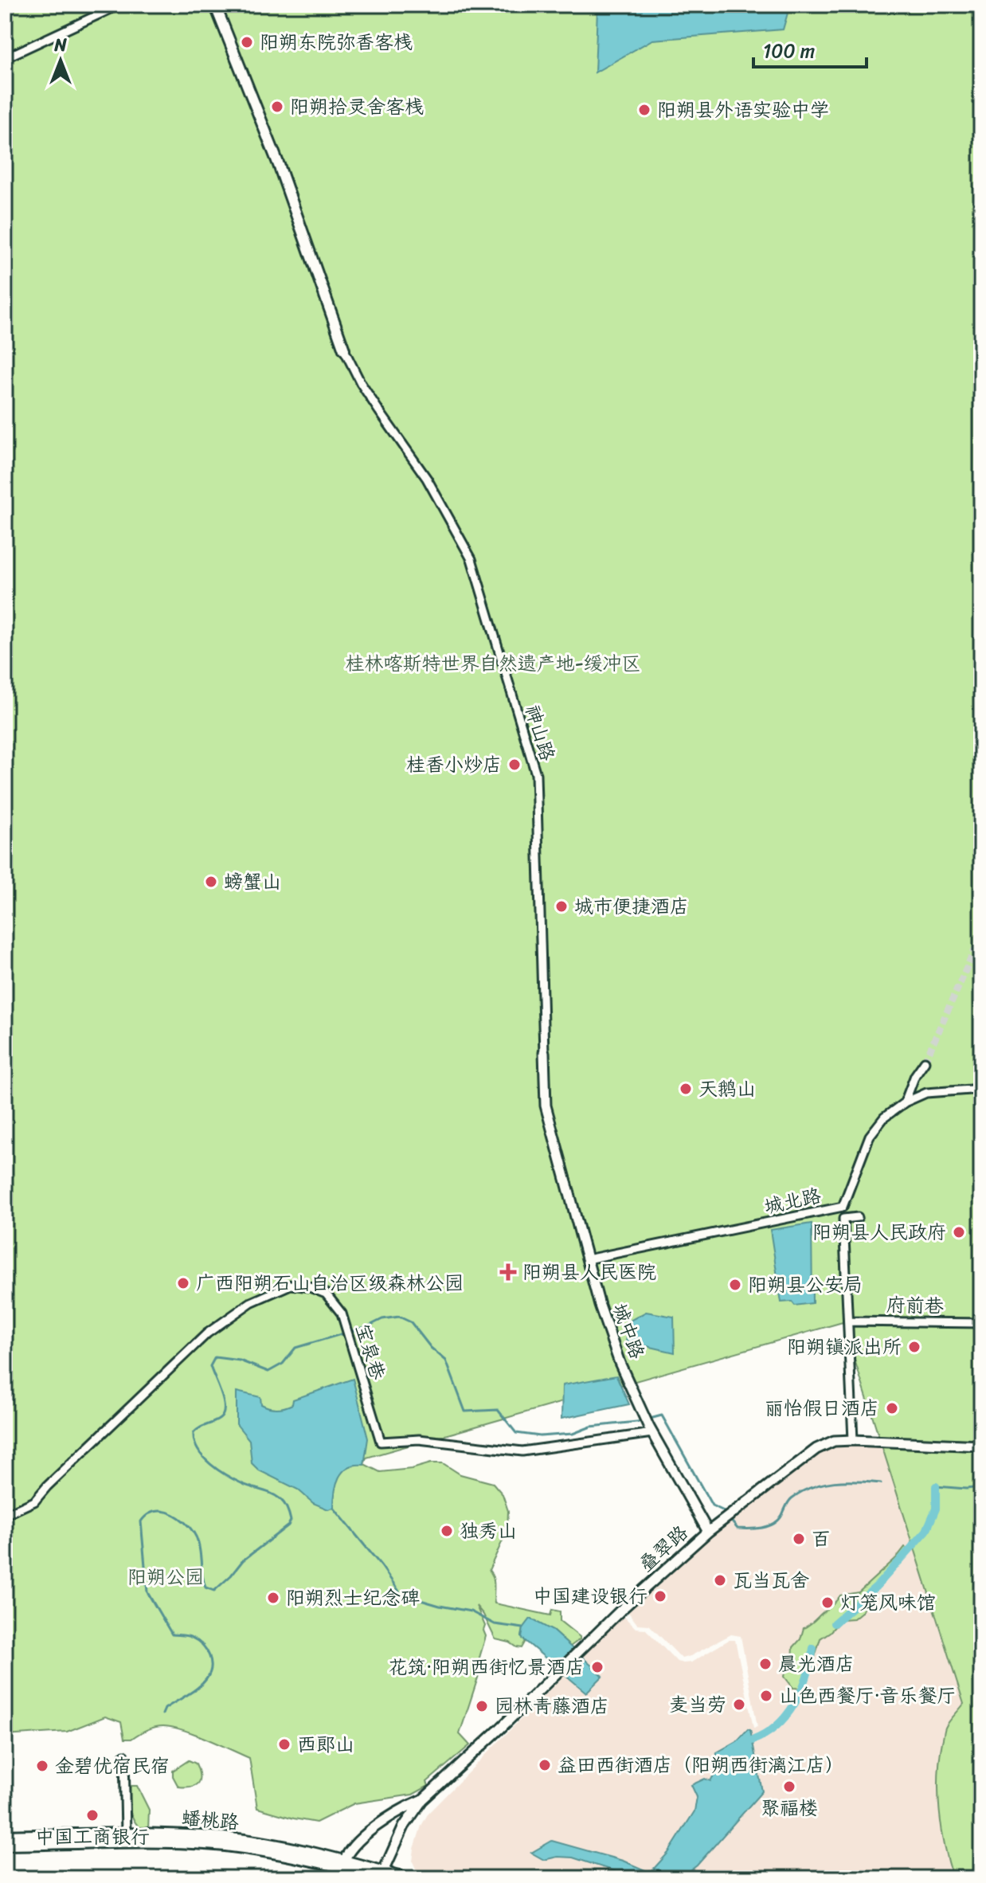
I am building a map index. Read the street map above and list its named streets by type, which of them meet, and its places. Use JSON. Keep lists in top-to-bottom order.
{
  "streets": {
    "main road": ["蟠桃路"],
    "street": [
      "神山路",
      "城北路",
      "府前巷",
      "城中路",
      "宝泉巷",
      "叠翠路"
    ]
  },
  "crossings": [
    ["神山路", "城中路"],
    ["城北路", "城中路"],
    ["城中路", "宝泉巷"],
    ["城中路", "叠翠路"]
  ],
  "parks": ["桂林喀斯特世界自然遗产地-缓冲区", "阳朔公园"],
  "places": {
    "other": [
      "阳朔东院弥香客栈",
      "阳朔拾灵舍客栈",
      "阳朔县外语实验中学",
      "桂香小炒店",
      "螃蟹山",
      "城市便捷酒店",
      "天鹅山",
      "阳朔县人民政府",
      "广西阳朔石山自治区级森林公园",
      "阳朔县公安局",
      "阳朔镇派出所",
      "丽怡假日酒店",
      "独秀山",
      "百",
      "瓦当瓦舍",
      "中国建设银行",
      "阳朔烈士纪念碑",
      "灯笼风味馆",
      "晨光酒店",
      "花筑·阳朔西街忆景酒店",
      "山色西餐厅·音乐餐厅",
      "麦当劳",
      "园林青藤酒店",
      "西郎山",
      "益田西街酒店（阳朔西街漓江店）",
      "金碧优宿民宿",
      "聚福楼",
      "中国工商银行"
    ],
    "health": ["阳朔县人民医院"]
  },
  "scale_bar": "100 m",
  "north": "top"
}
